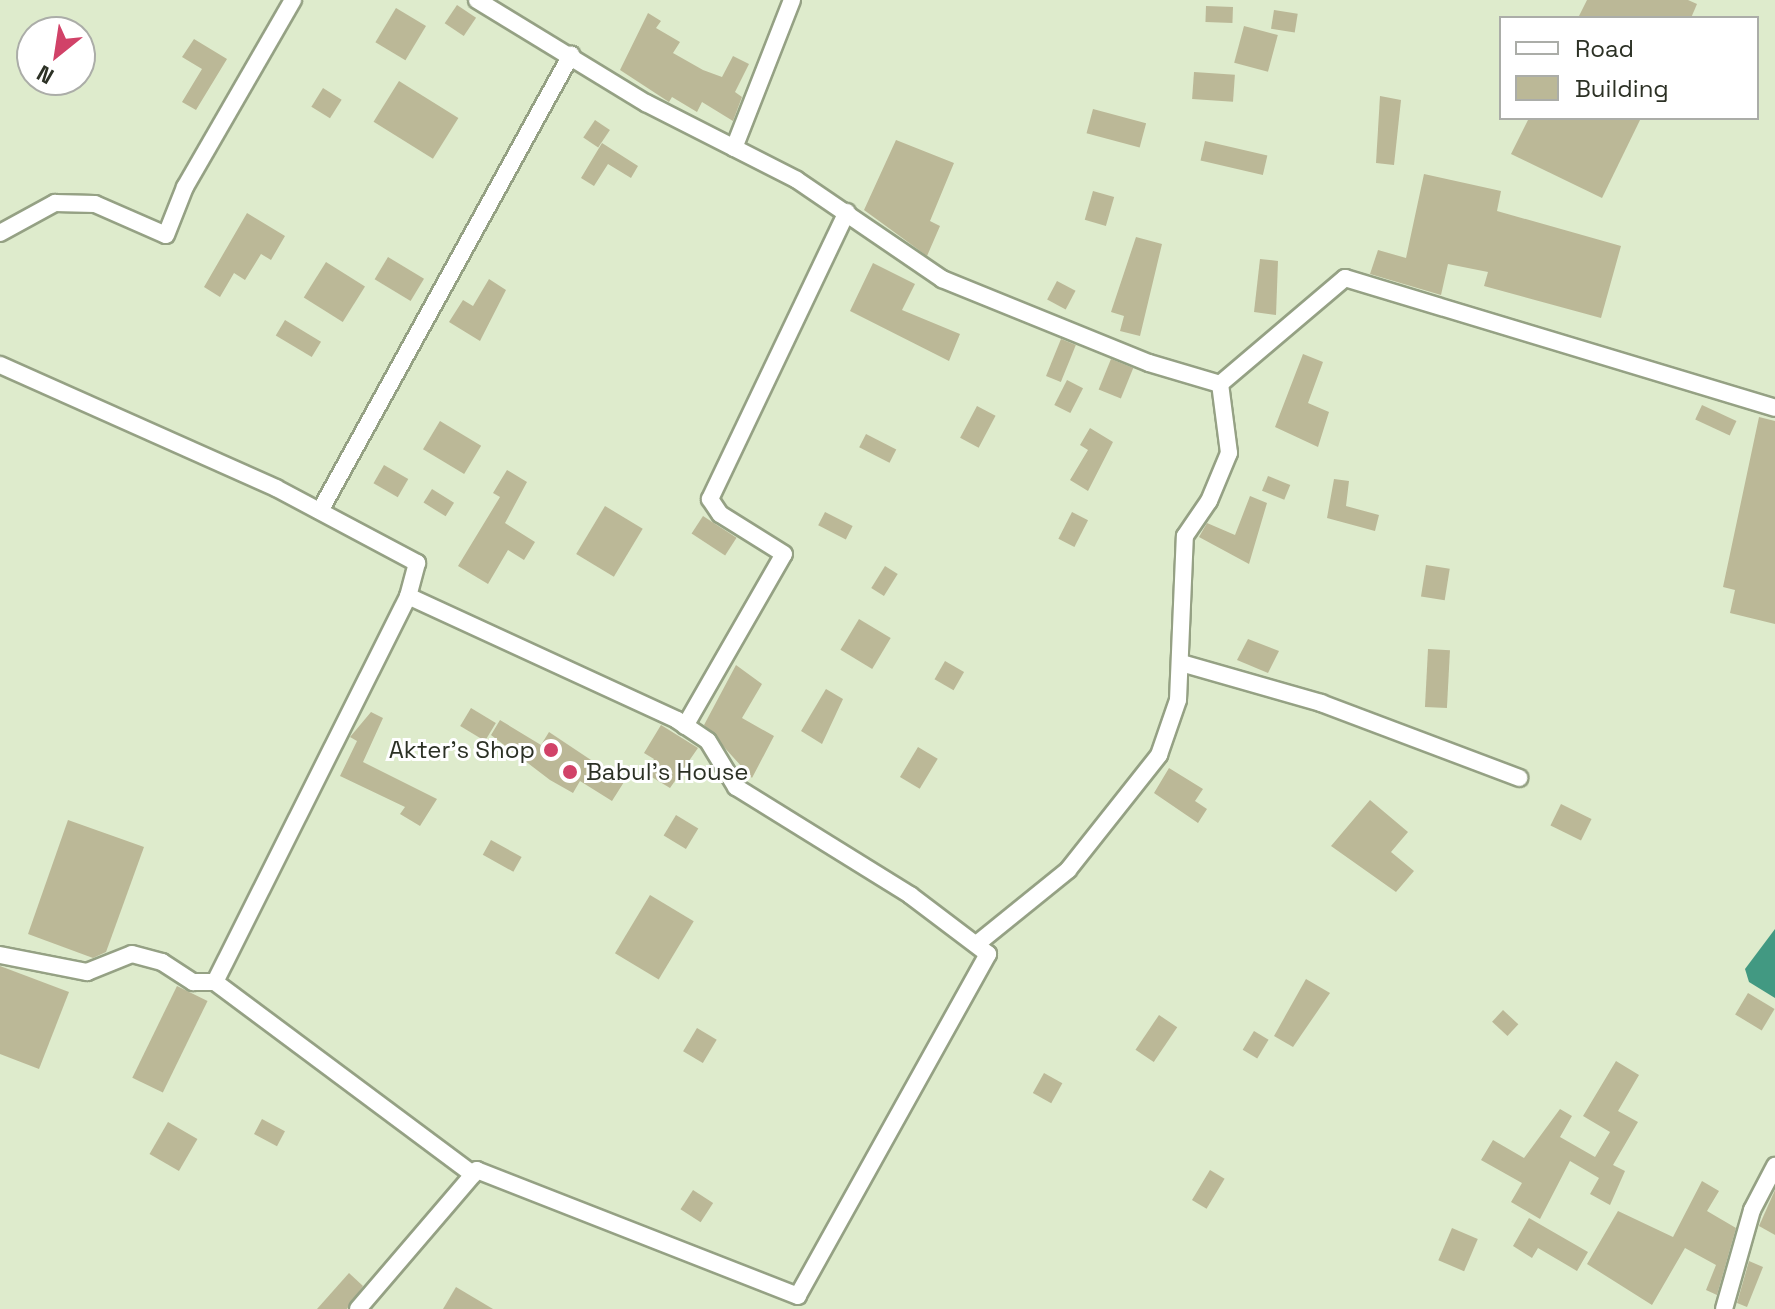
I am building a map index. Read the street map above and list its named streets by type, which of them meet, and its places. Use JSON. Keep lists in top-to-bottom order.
{
  "places": ["Akter's Shop", "Babul's House"],
  "legend": ["Road", "Building"],
  "north": "bottom left"
}
